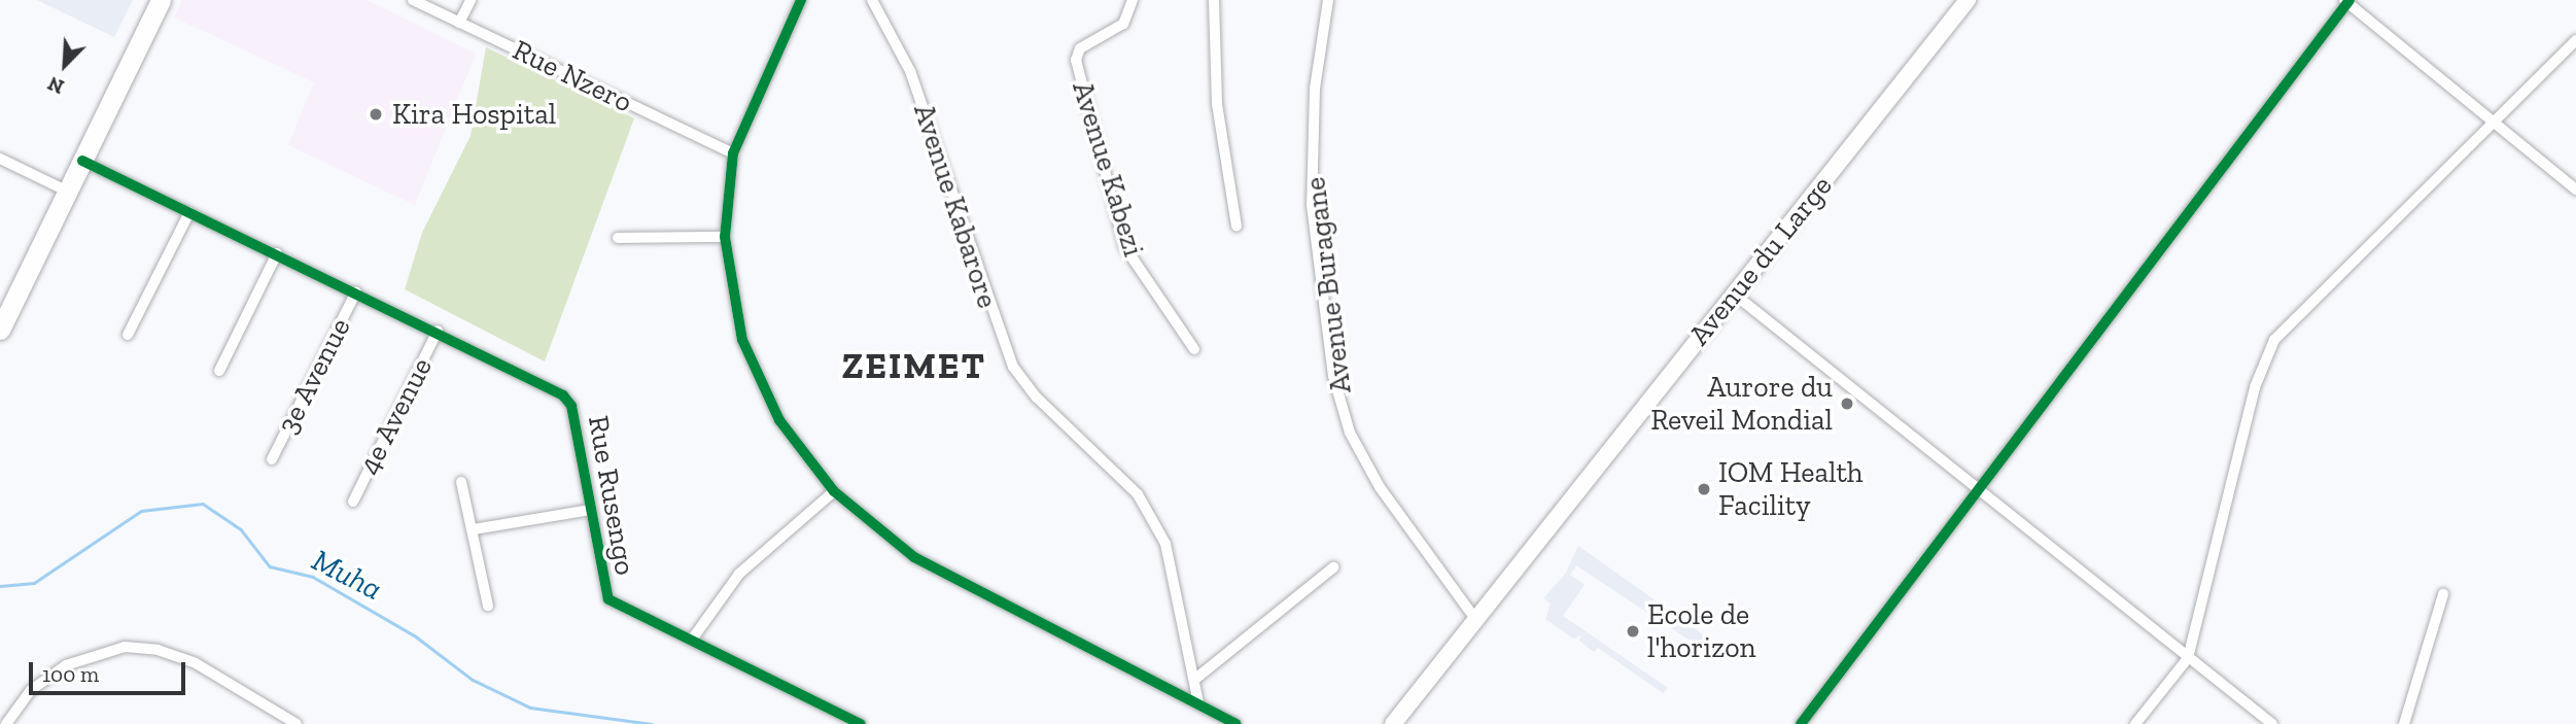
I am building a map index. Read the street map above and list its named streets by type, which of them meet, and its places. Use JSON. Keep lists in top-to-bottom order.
{
  "streets": {
    "main road": ["Avenue du Large"],
    "street": [
      "Rue Nzero",
      "Avenue Kabezi",
      "Avenue Kabarore",
      "Avenue Buragane",
      "3e Avenue",
      "4e Avenue",
      "Rue Rusengo"
    ]
  },
  "crossings": [
    ["Avenue du Large", "Avenue Buragane"],
    ["3e Avenue", "Rue Rusengo"],
    ["4e Avenue", "Rue Rusengo"]
  ],
  "districts": ["ZEIMET"],
  "water": ["Muha"],
  "places": [
    "Kira Hospital",
    "Aurore du Reveil Mondial",
    "IOM Health Facility",
    "Ecole de l'horizon"
  ],
  "scale_bar": "100 m",
  "north": "bottom left"
}
